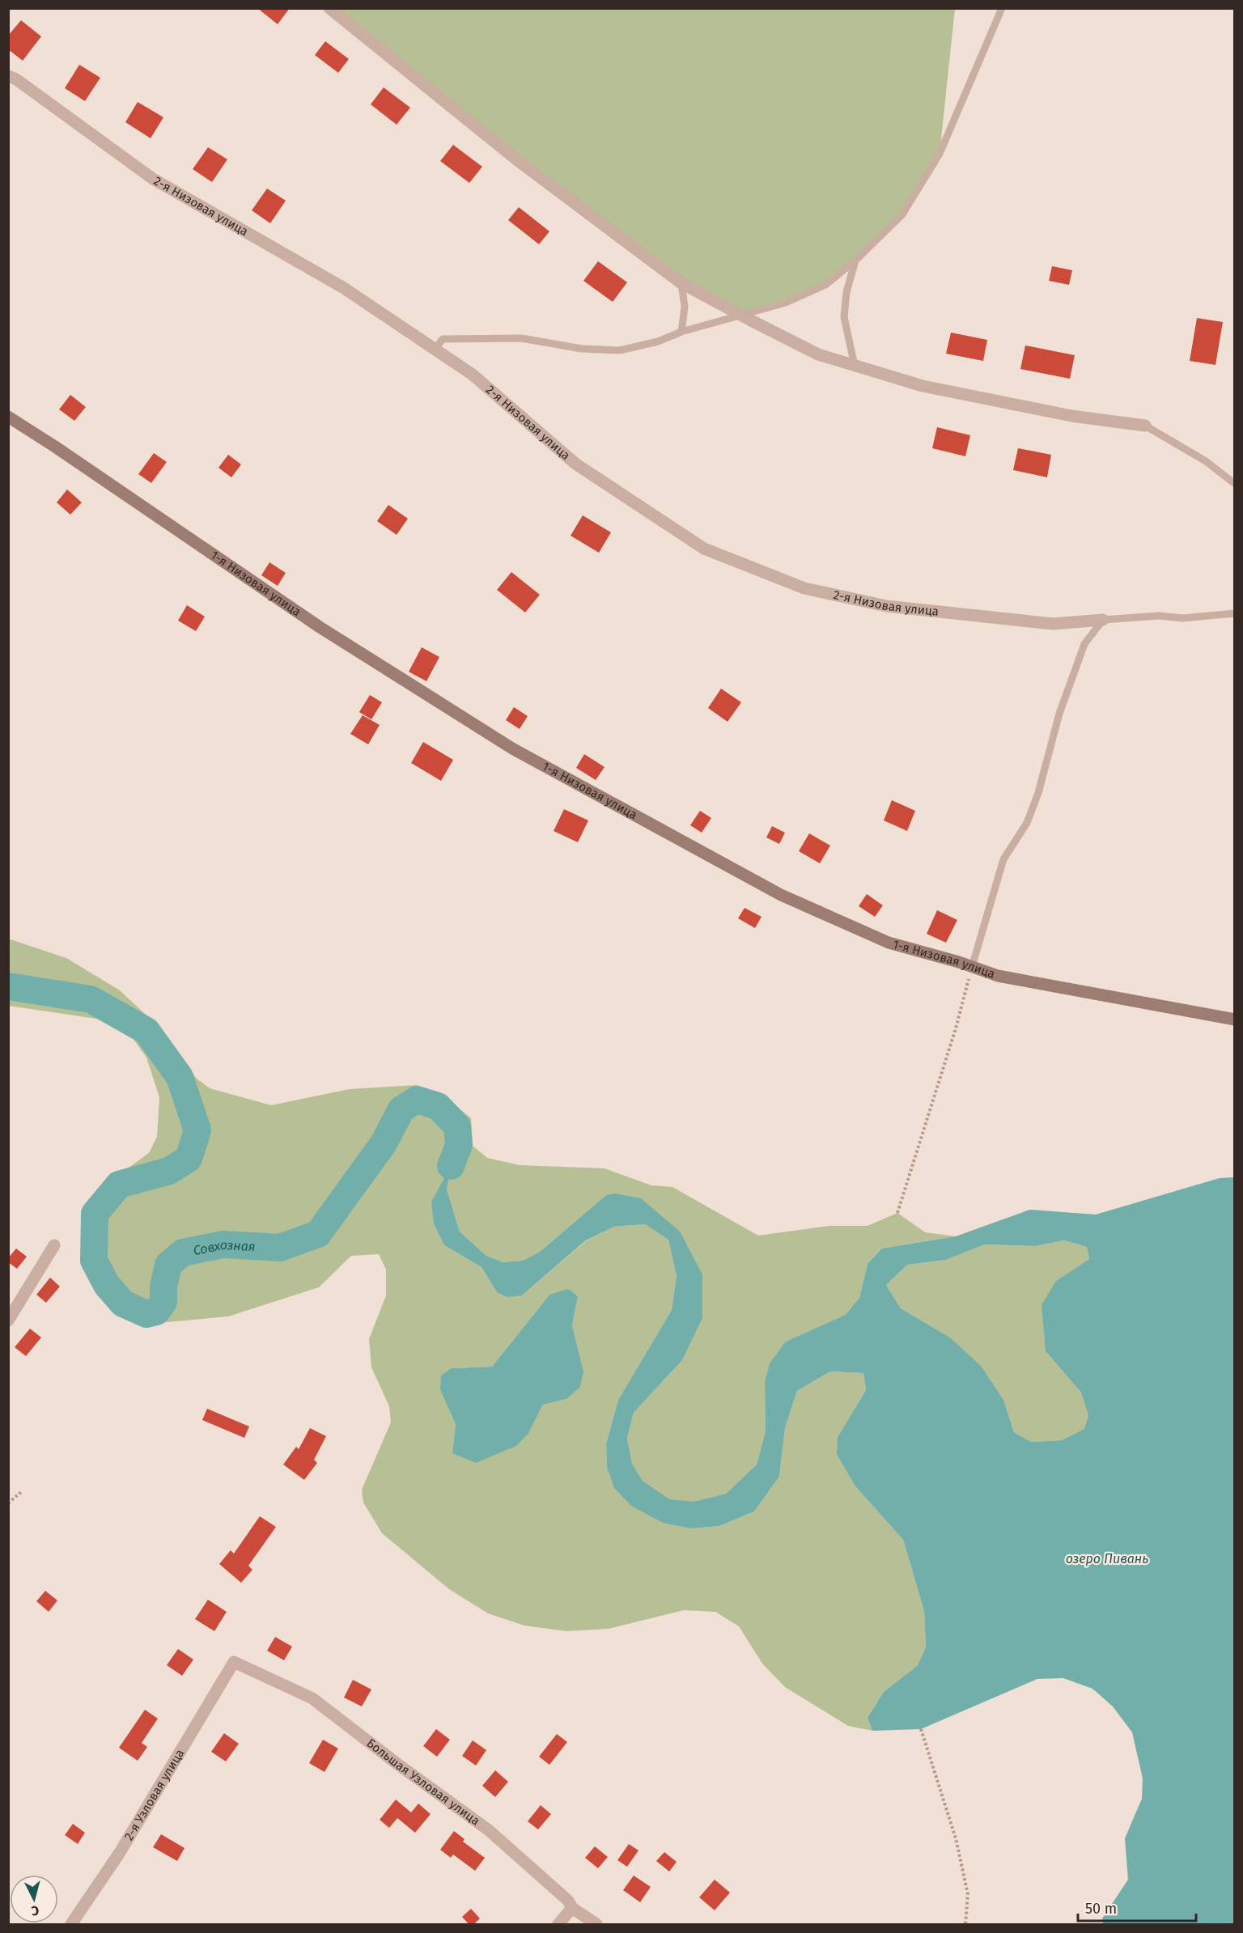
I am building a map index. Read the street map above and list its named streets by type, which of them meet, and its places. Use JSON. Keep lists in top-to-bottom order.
{
  "streets": {
    "street": [
      "2-я Низовая улица",
      "1-я Низовая улица",
      "Большая Узловая улица",
      "2-я Узловая улица"
    ]
  },
  "crossings": [
    ["Большая Узловая улица", "2-я Узловая улица"]
  ],
  "water": ["Совхозная", "озеро Пивань"],
  "scale_bar": "50 m",
  "north": "bottom"
}
